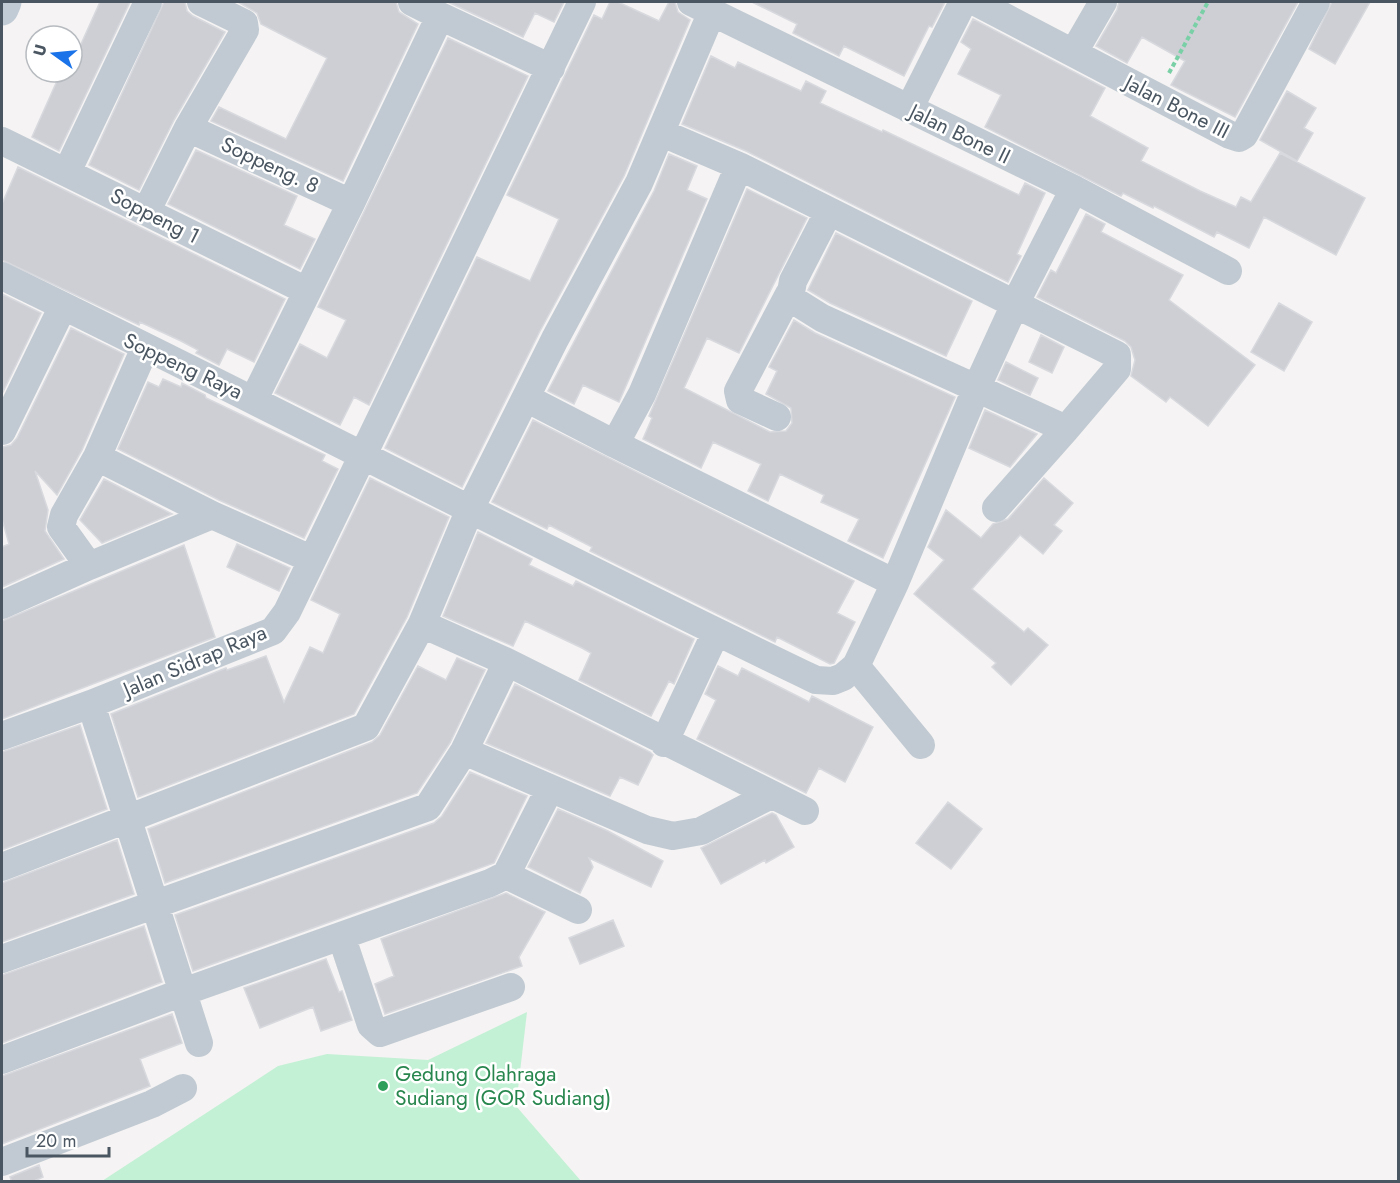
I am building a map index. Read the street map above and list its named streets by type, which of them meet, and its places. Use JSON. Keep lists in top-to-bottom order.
{
  "streets": {
    "street": [
      "Jalan Bone III",
      "Jalan Bone II",
      "Soppeng. 8",
      "Soppeng 1",
      "Soppeng Raya",
      "Jalan Sidrap Raya"
    ]
  },
  "crossings": [
    ["Soppeng Raya", "Jalan Sidrap Raya"]
  ],
  "places": ["Gedung Olahraga Sudiang (GOR Sudiang)"],
  "scale_bar": "20 m",
  "north": "left"
}
